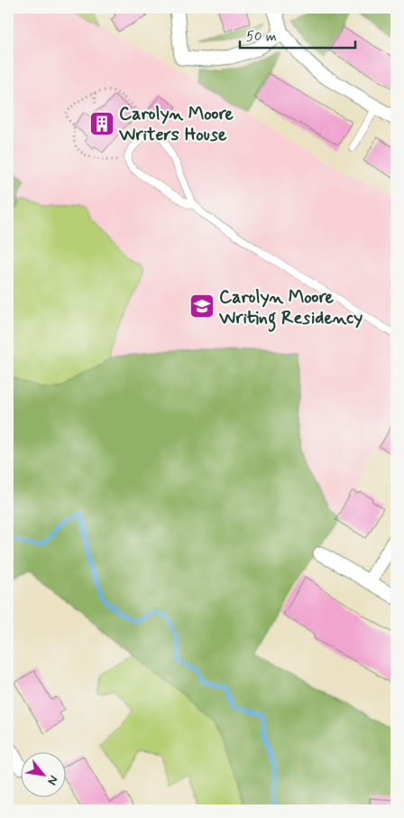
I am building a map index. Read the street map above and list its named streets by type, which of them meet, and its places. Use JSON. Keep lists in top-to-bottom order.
{
  "places": {
    "building": ["Carolyn Moore Writers House"],
    "school or university": ["Carolyn Moore Writing Residency"]
  },
  "scale_bar": "50 m",
  "north": "bottom right"
}
